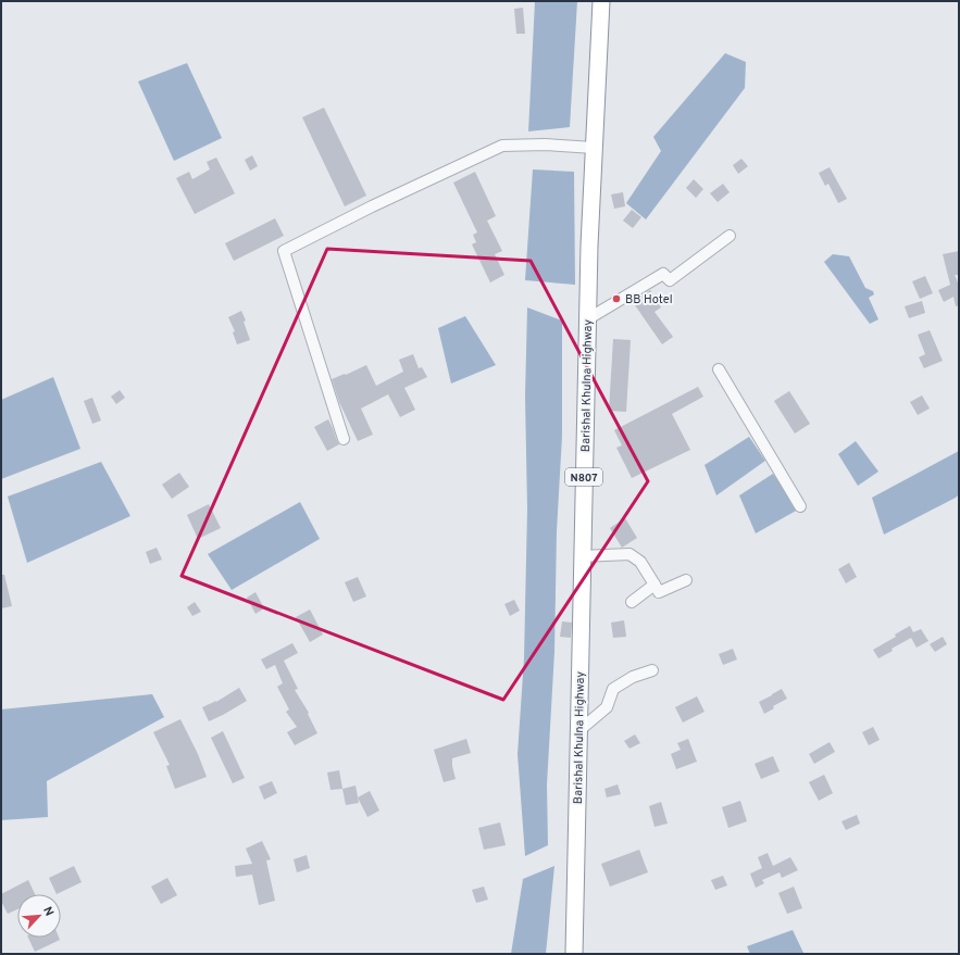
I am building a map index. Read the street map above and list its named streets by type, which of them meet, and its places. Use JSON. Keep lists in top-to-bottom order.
{
  "streets": {
    "highway": ["Barishal Khulna Highway", "N807"]
  },
  "places": ["BB Hotel"],
  "north": "top right"
}
